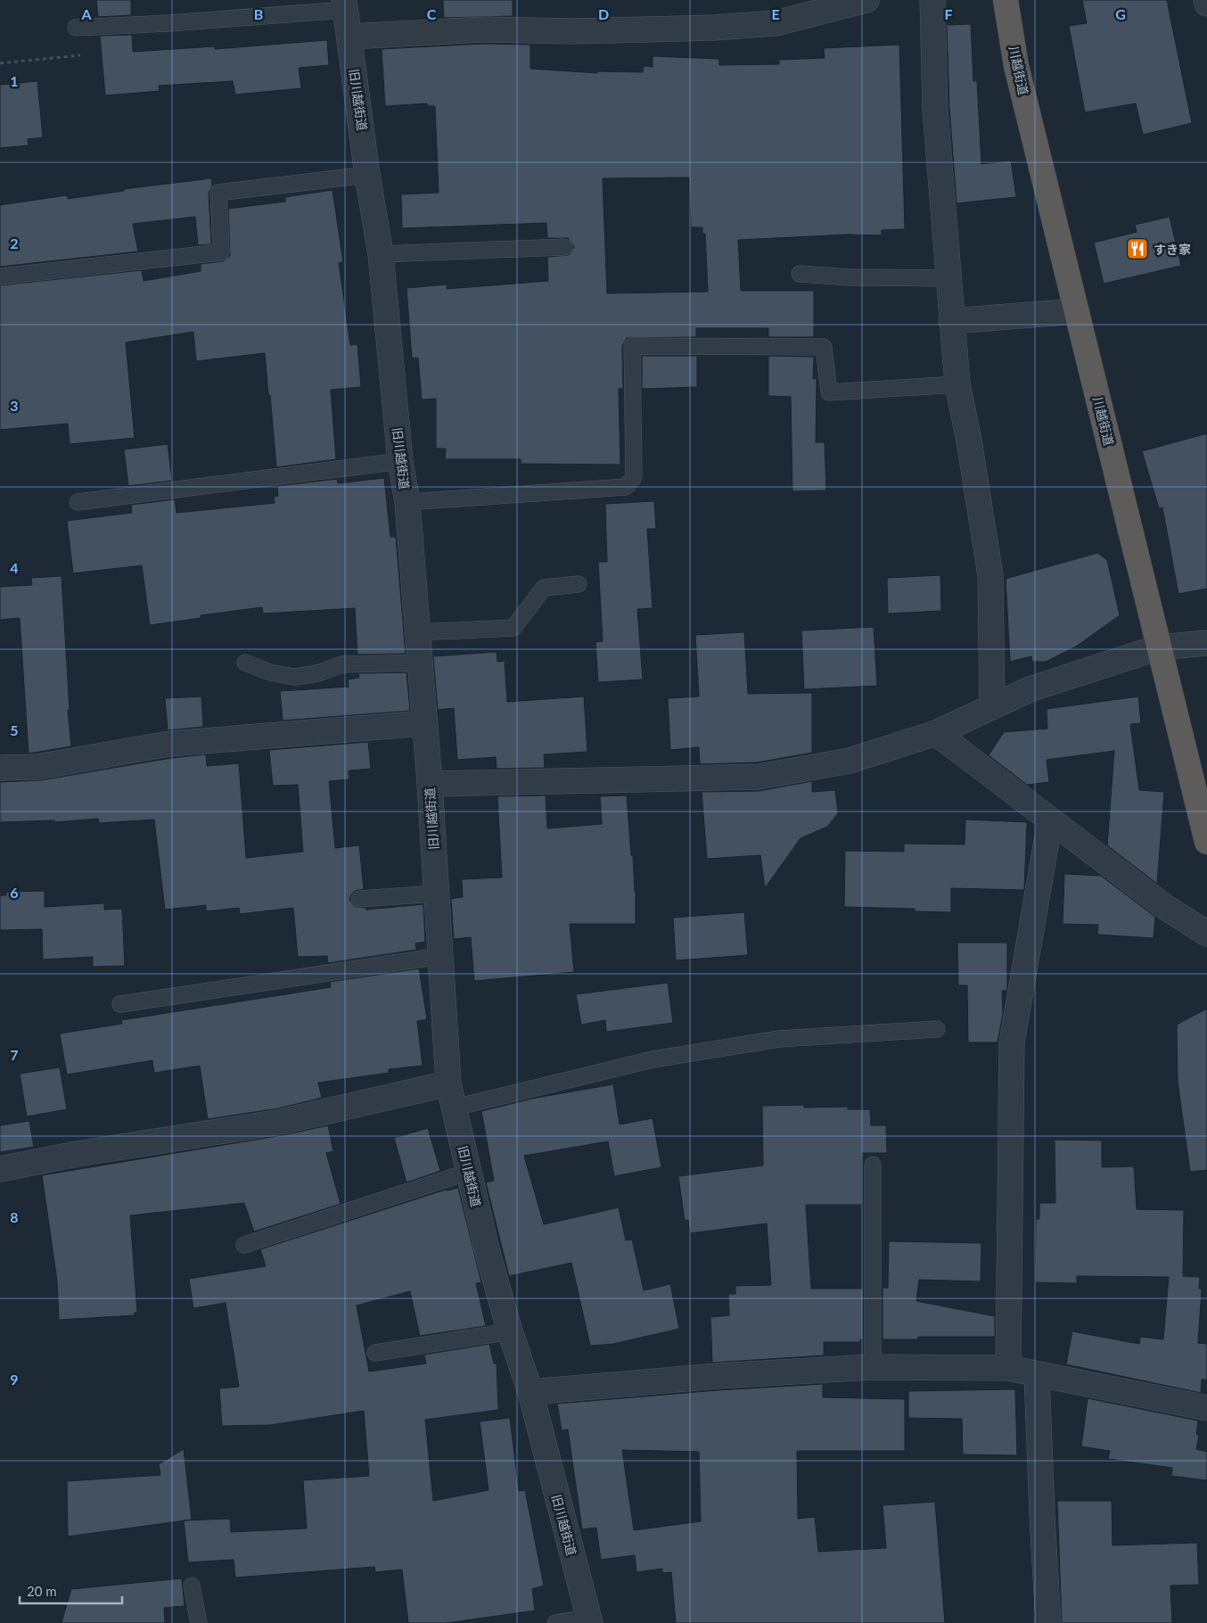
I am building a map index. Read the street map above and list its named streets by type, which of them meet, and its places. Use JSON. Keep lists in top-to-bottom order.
{
  "streets": {
    "highway": ["川越街道"],
    "street": ["旧川越街道"]
  },
  "places": {
    "restaurant": ["すき家"]
  },
  "scale_bar": "20 m",
  "grid": {
    "columns": [
      "A",
      "B",
      "C",
      "D",
      "E",
      "F",
      "G"
    ],
    "rows": [
      "1",
      "2",
      "3",
      "4",
      "5",
      "6",
      "7",
      "8",
      "9"
    ]
  }
}
